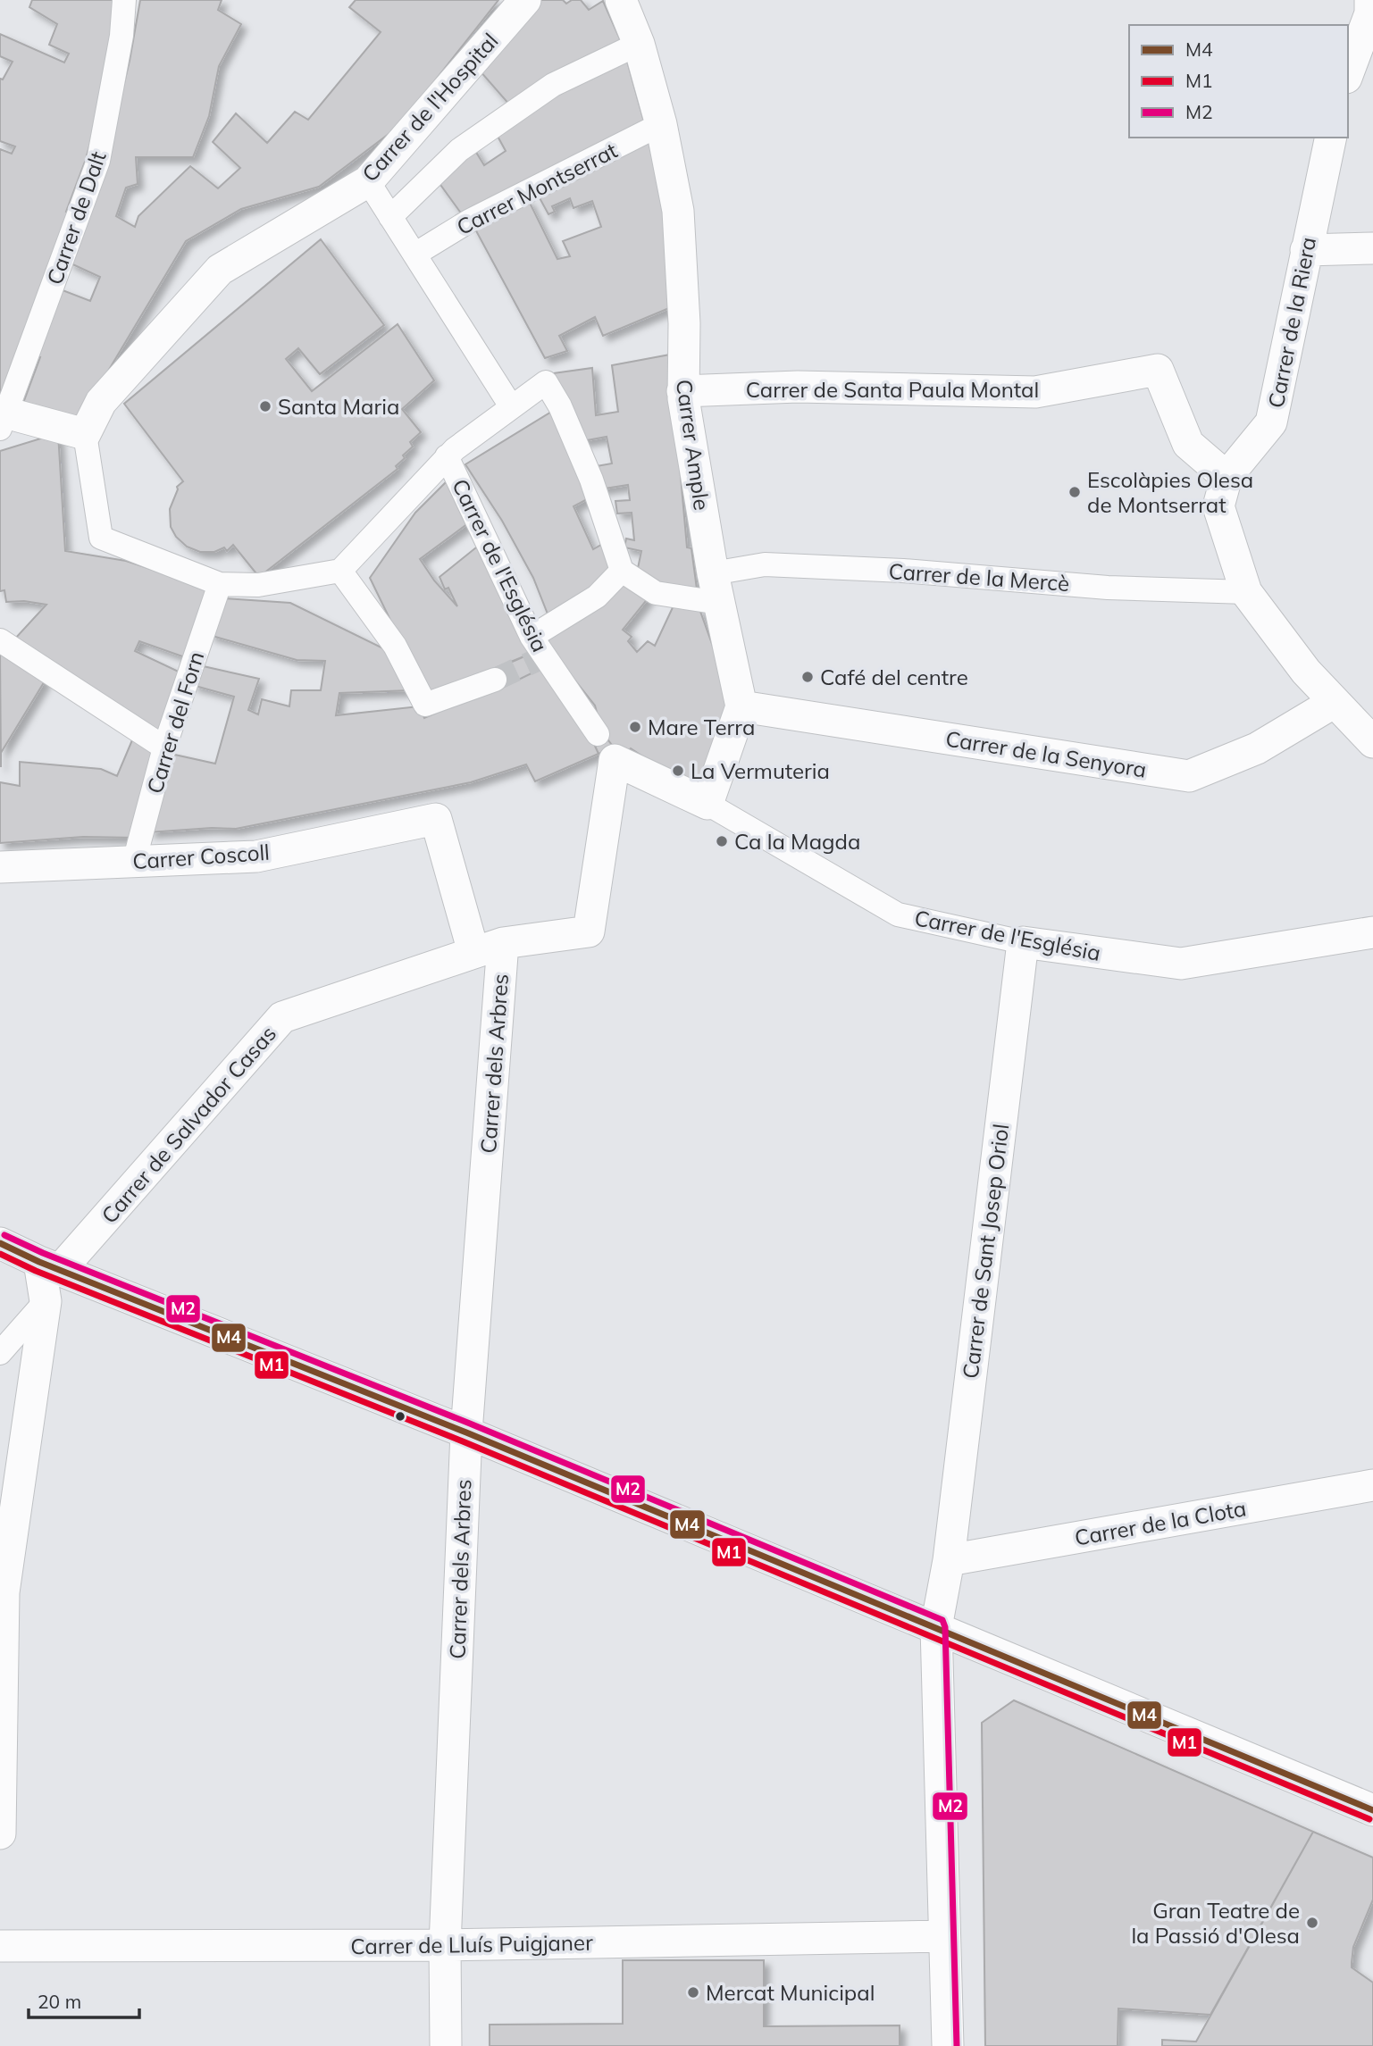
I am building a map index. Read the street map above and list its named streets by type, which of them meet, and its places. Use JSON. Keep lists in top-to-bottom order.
{
  "streets": {
    "street": [
      "Carrer de l'Hospital",
      "Carrer Montserrat",
      "Carrer de Dalt",
      "Carrer de la Riera",
      "Carrer de Santa Paula Montal",
      "Carrer Ample",
      "Carrer de l'Església",
      "Carrer de la Mercè",
      "Carrer del Forn",
      "Carrer de la Senyora",
      "Carrer Coscoll",
      "Carrer dels Arbres",
      "Carrer de Salvador Casas",
      "Carrer de Sant Josep Oriol",
      "Carrer de la Clota",
      "Carrer de Lluís Puigjaner"
    ]
  },
  "crossings": [
    ["Carrer Montserrat", "Carrer Ample"],
    ["Carrer de la Riera", "Carrer de Santa Paula Montal"],
    ["Carrer de la Riera", "Carrer de la Mercè"],
    ["Carrer de la Riera", "Carrer de la Senyora"],
    ["Carrer de Santa Paula Montal", "Carrer Ample"],
    ["Carrer Ample", "Carrer de la Mercè"],
    ["Carrer Ample", "Carrer de la Senyora"],
    ["Carrer de l'Església", "Carrer de Salvador Casas"],
    ["Carrer de l'Església", "Carrer de Sant Josep Oriol"],
    ["Carrer del Forn", "Carrer Coscoll"],
    ["Carrer Coscoll", "Carrer de Salvador Casas"],
    ["Carrer dels Arbres", "Carrer de Salvador Casas"],
    ["Carrer dels Arbres", "Carrer de Lluís Puigjaner"],
    ["Carrer de Sant Josep Oriol", "Carrer de la Clota"],
    ["Carrer de Sant Josep Oriol", "Carrer de Lluís Puigjaner"]
  ],
  "places": [
    "Santa Maria",
    "Escolàpies Olesa de Montserrat",
    "Café del centre",
    "Mare Terra",
    "La Vermuteria",
    "Ca la Magda",
    "Gran Teatre de la Passió d'Olesa",
    "Mercat Municipal"
  ],
  "lines": ["transit line M2", "transit line M4", "transit line M1"],
  "legend": ["M4", "M1", "M2"],
  "scale_bar": "20 m"
}
